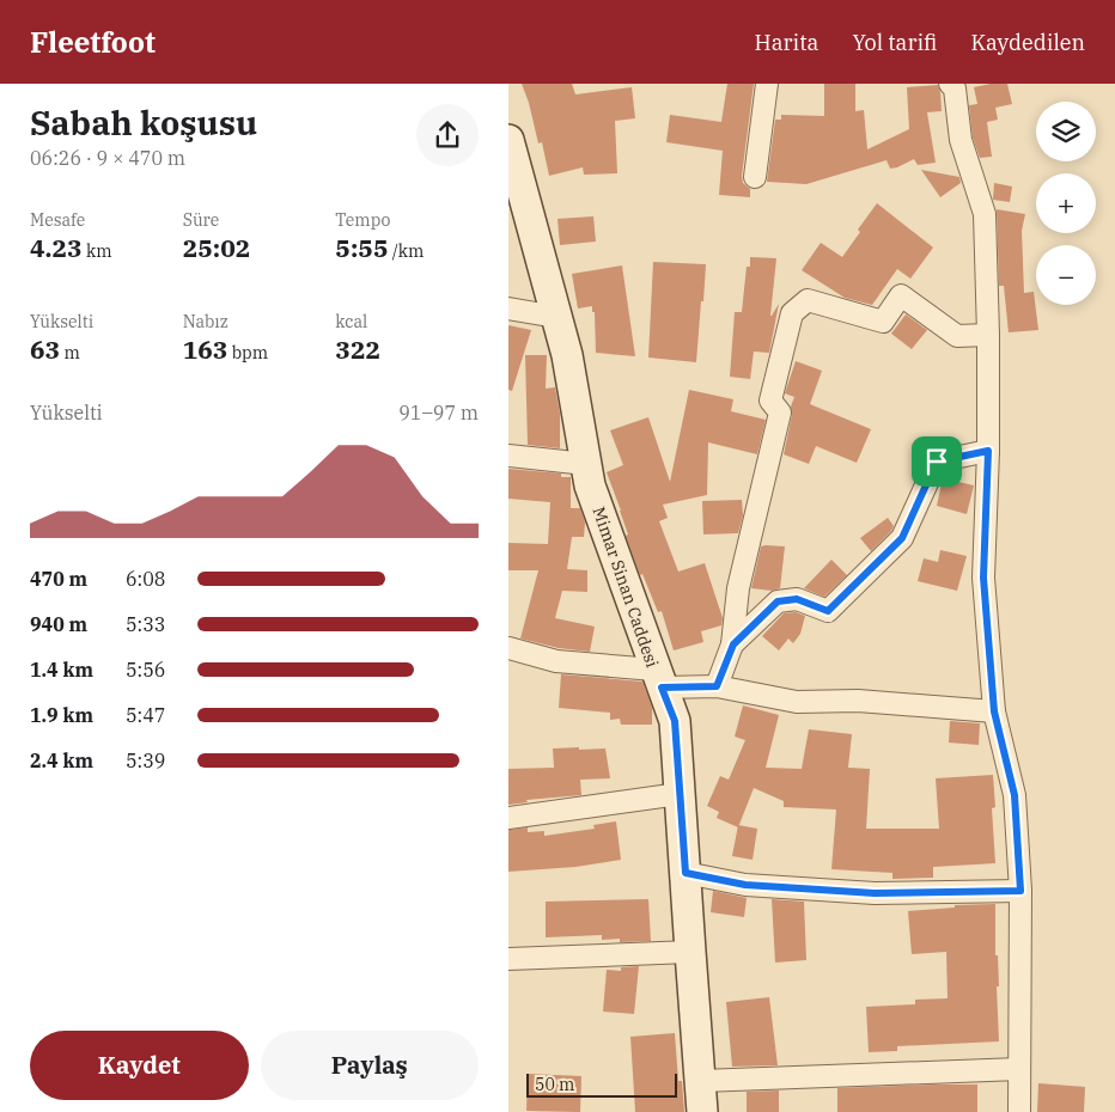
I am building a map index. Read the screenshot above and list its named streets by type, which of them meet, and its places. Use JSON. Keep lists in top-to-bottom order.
{
  "streets": {
    "street": ["Mimar Sinan Caddesi"]
  },
  "scale_bar": "50 m",
  "page": {
    "header": "Fleetfoot",
    "nav": ["Harita", "Yol tarifi", "Kaydedilen"],
    "heading": ["Sabah koşusu", "06:26 · 9 × 470 m"],
    "map_buttons": ["+", "−"],
    "stats": [
      ["Mesafe", "4.23 km"],
      ["Süre", "25:02"],
      ["Tempo", "5:55 /km"],
      ["Yükselti", "63 m"],
      ["Nabız", "163 bpm"],
      ["kcal", "322"]
    ],
    "chart": ["Yükselti", "91–97 m"],
    "list": [
      {
        "name": "470 m",
        "note": "6:08"
      },
      {
        "name": "940 m",
        "note": "5:33"
      },
      {
        "name": "1.4 km",
        "note": "5:56"
      },
      {
        "name": "1.9 km",
        "note": "5:47"
      },
      {
        "name": "2.4 km",
        "note": "5:39"
      }
    ],
    "buttons": ["Kaydet", "Paylaş"],
    "scale": "50 m"
  }
}
